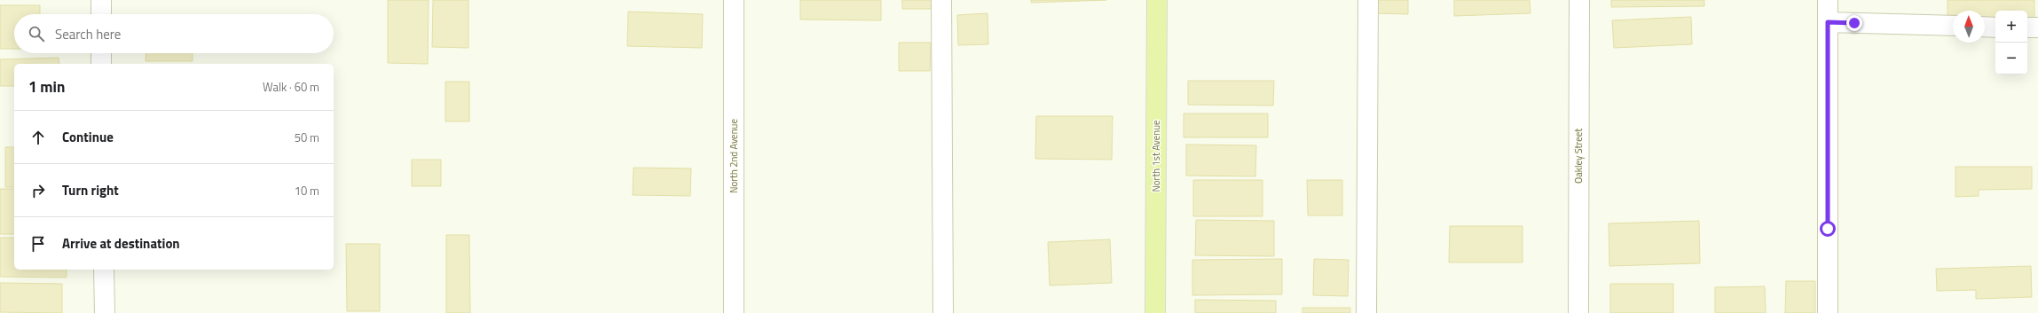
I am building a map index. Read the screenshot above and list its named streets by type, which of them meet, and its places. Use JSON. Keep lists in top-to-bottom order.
{
  "streets": {
    "main road": ["North 1st Avenue"],
    "street": ["North 2nd Avenue", "Oakley Street"]
  },
  "north": "top",
  "page": {
    "map_buttons": ["+", "−"],
    "search": "Search here",
    "heading": ["1 min", "Walk · 60 m"],
    "list": [
      ["Continue", "50 m"],
      ["Turn right", "10 m"],
      "Arrive at destination"
    ]
  }
}
